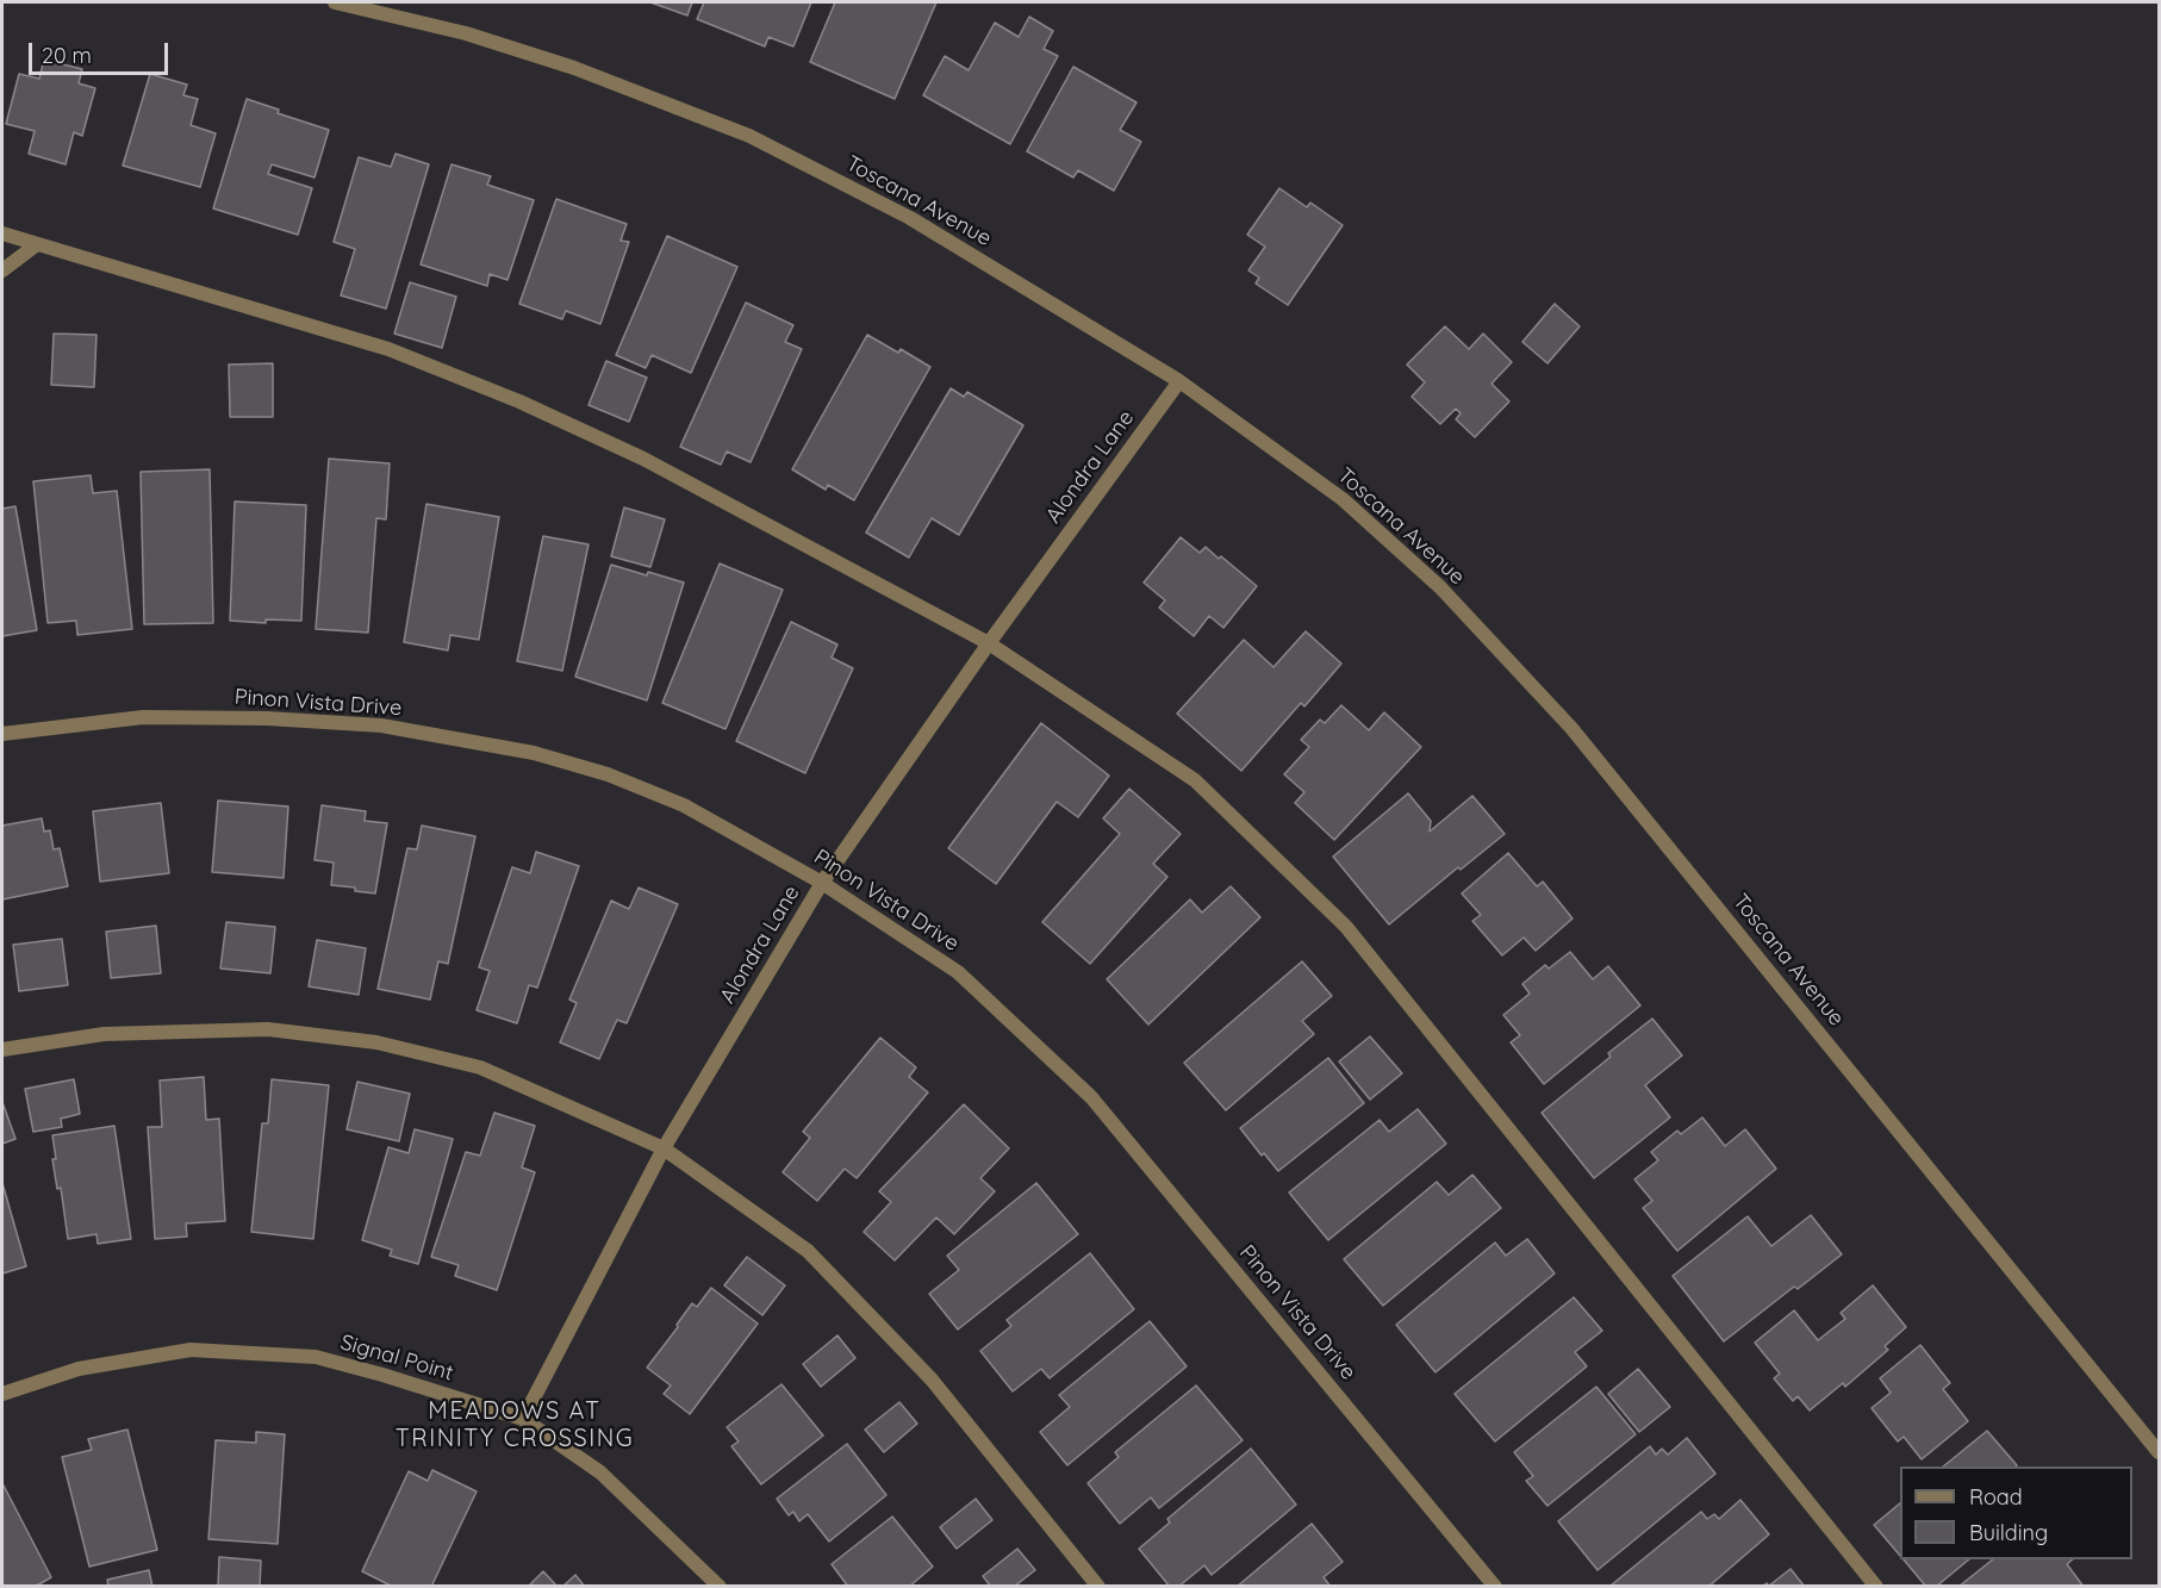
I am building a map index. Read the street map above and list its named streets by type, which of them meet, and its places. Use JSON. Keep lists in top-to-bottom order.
{
  "streets": {
    "street": [
      "Toscana Avenue",
      "Alondra Lane",
      "Pinon Vista Drive",
      "Signal Point"
    ]
  },
  "crossings": [
    ["Toscana Avenue", "Alondra Lane"],
    ["Alondra Lane", "Pinon Vista Drive"],
    ["Alondra Lane", "Signal Point"]
  ],
  "districts": ["MEADOWS AT TRINITY CROSSING"],
  "legend": ["Road", "Building"],
  "scale_bar": "20 m"
}
